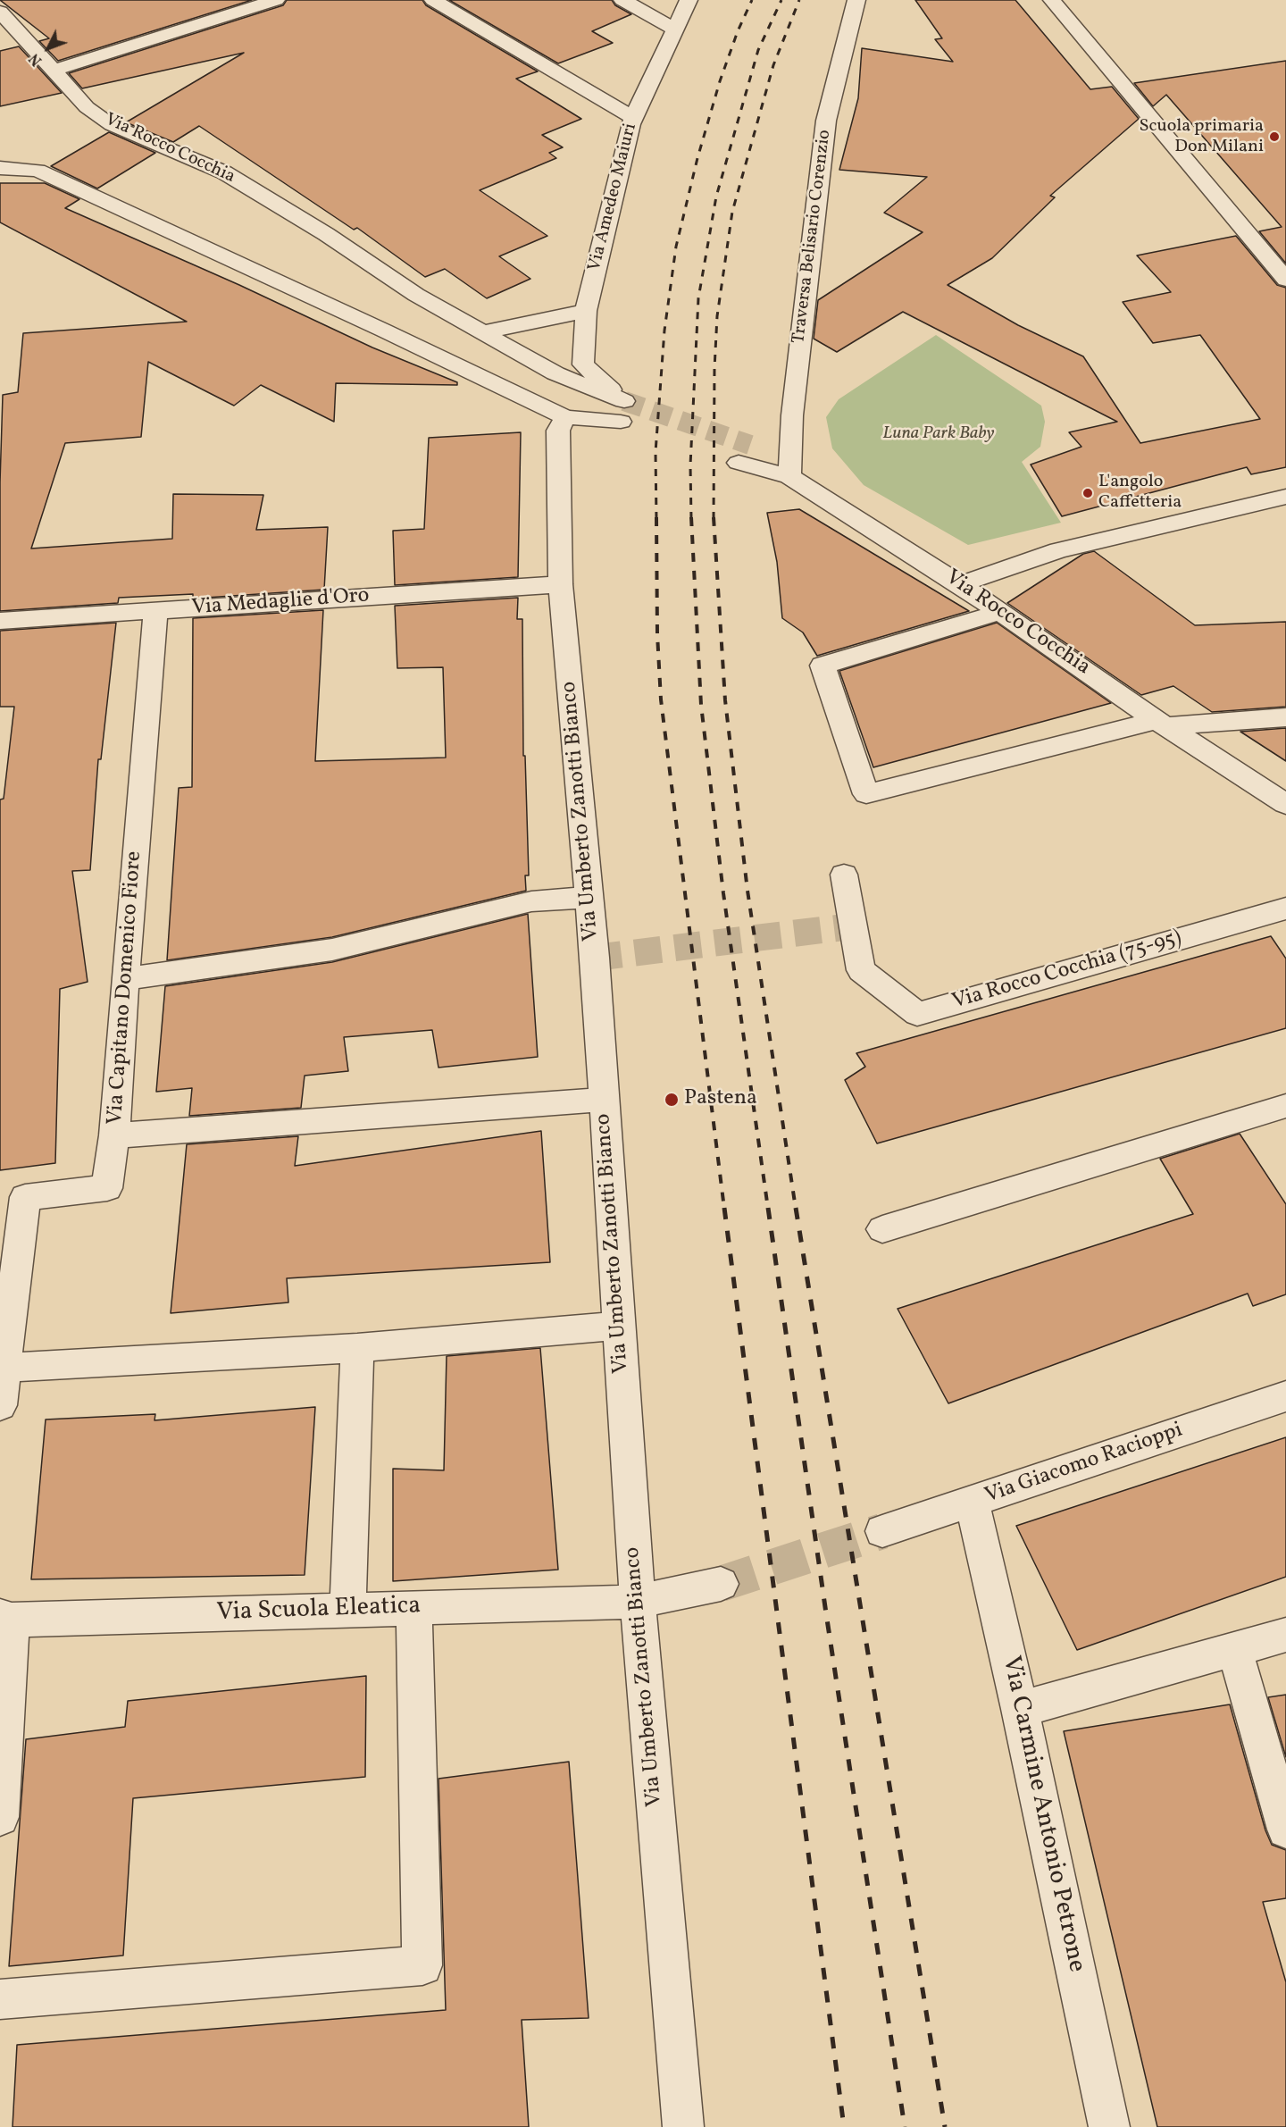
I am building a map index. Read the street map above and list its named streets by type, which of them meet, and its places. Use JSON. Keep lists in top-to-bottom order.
{
  "streets": {
    "street": [
      "Via Rocco Cocchia",
      "Via Amedeo Maiuri",
      "Traversa Belisario Corenzio",
      "Via Medaglie d'Oro",
      "Via Umberto Zanotti Bianco",
      "Via Rocco Cocchia (75-95)",
      "Via Capitano Domenico Fiore",
      "Via Giacomo Racioppi",
      "Via Scuola Eleatica",
      "Via Carmine Antonio Petrone"
    ]
  },
  "crossings": [
    ["Via Rocco Cocchia", "Via Amedeo Maiuri"],
    ["Via Rocco Cocchia", "Traversa Belisario Corenzio"],
    ["Via Medaglie d'Oro", "Via Umberto Zanotti Bianco"],
    ["Via Medaglie d'Oro", "Via Capitano Domenico Fiore"],
    ["Via Umberto Zanotti Bianco", "Via Capitano Domenico Fiore"],
    ["Via Umberto Zanotti Bianco", "Via Scuola Eleatica"],
    ["Via Giacomo Racioppi", "Via Carmine Antonio Petrone"]
  ],
  "parks": ["Luna Park Baby"],
  "places": ["Scuola primaria Don Milani", "L'angolo Caffetteria", "Pastena"],
  "north": "bottom left"
}
